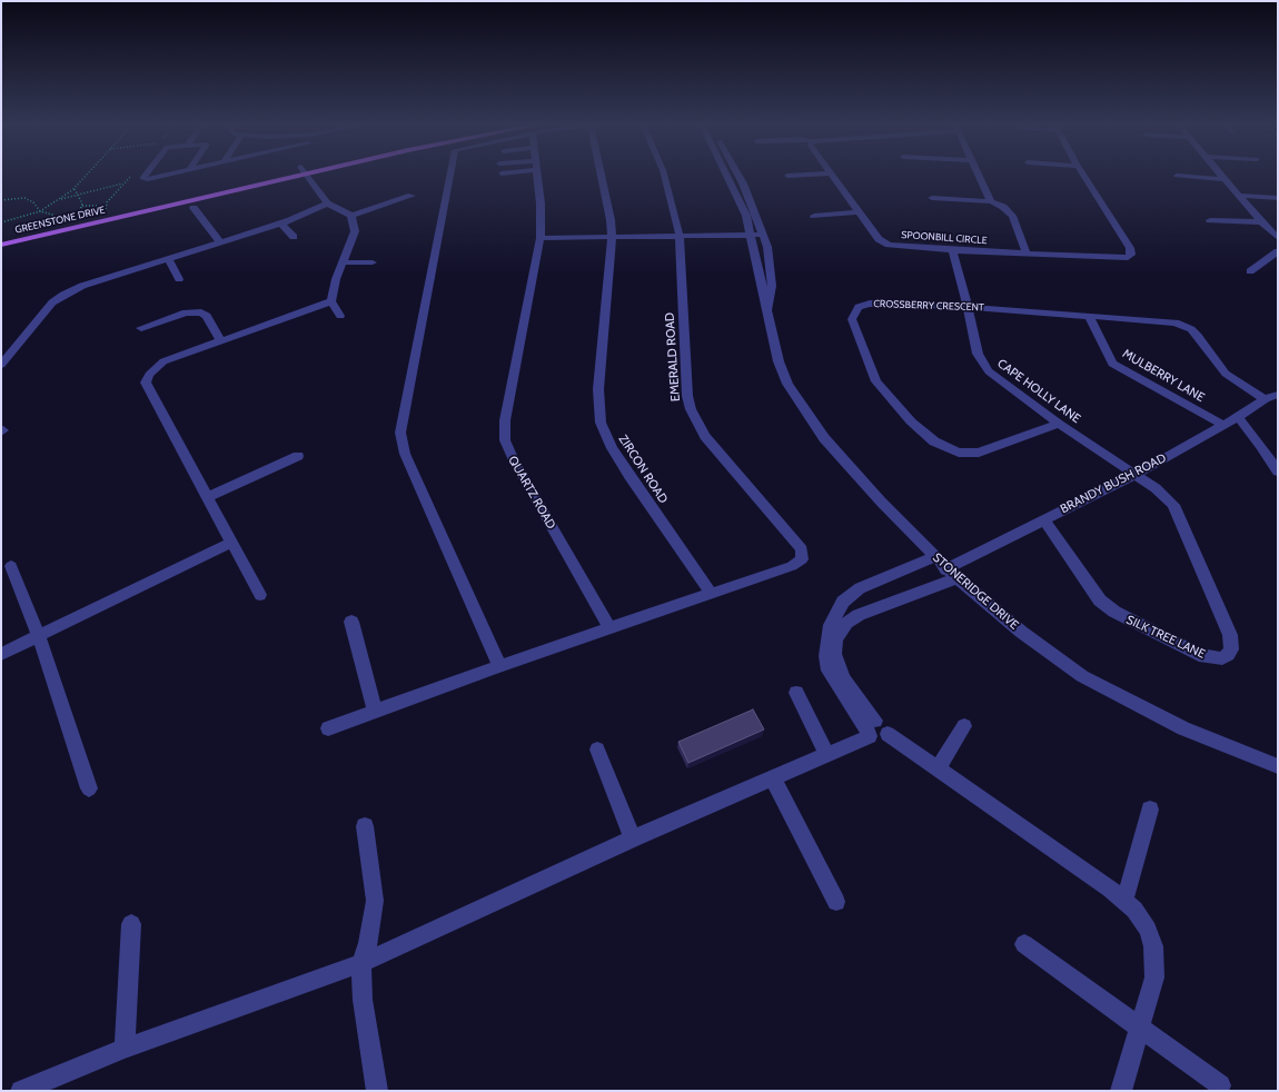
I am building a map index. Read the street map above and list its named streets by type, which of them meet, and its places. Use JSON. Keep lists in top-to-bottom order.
{
  "streets": {
    "main road": ["GREENSTONE DRIVE"],
    "street": [
      "SPOONBILL CIRCLE",
      "CROSSBERRY CRESCENT",
      "EMERALD ROAD",
      "MULBERRY LANE",
      "CAPE HOLLY LANE",
      "ZIRCON ROAD",
      "BRANDY BUSH ROAD",
      "QUARTZ ROAD",
      "STONERIDGE DRIVE",
      "SILK TREE LANE"
    ]
  },
  "crossings": [
    ["SPOONBILL CIRCLE", "CAPE HOLLY LANE"],
    ["CROSSBERRY CRESCENT", "MULBERRY LANE"],
    ["CROSSBERRY CRESCENT", "CAPE HOLLY LANE"],
    ["CROSSBERRY CRESCENT", "BRANDY BUSH ROAD"],
    ["EMERALD ROAD", "ZIRCON ROAD"],
    ["MULBERRY LANE", "BRANDY BUSH ROAD"],
    ["CAPE HOLLY LANE", "BRANDY BUSH ROAD"],
    ["CAPE HOLLY LANE", "SILK TREE LANE"],
    ["BRANDY BUSH ROAD", "STONERIDGE DRIVE"],
    ["BRANDY BUSH ROAD", "SILK TREE LANE"]
  ]
}
